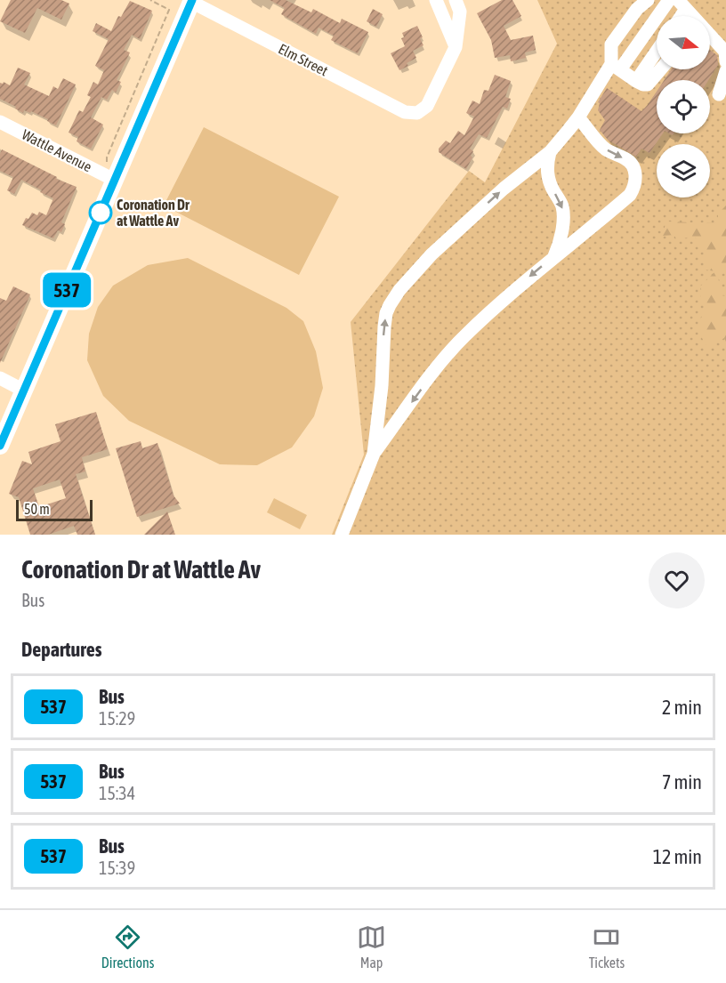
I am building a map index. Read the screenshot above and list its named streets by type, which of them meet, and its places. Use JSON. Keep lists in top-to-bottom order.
{
  "streets": {
    "street": ["Elm Street", "Wattle Avenue"]
  },
  "places": ["Coronation Dr at Wattle Av"],
  "lines": ["bus line 537"],
  "scale_bar": "50 m",
  "north": "right",
  "page": {
    "on_map": "537",
    "scale": "50 m",
    "heading": [
      ["Coronation Dr at Wattle Av", "Bus"],
      "Departures"
    ],
    "list": [
      {
        "mark": "537",
        "name": "Bus",
        "note": "15:29",
        "value": "2 min"
      },
      {
        "mark": "537",
        "name": "Bus",
        "note": "15:34",
        "value": "7 min"
      },
      {
        "mark": "537",
        "name": "Bus",
        "note": "15:39",
        "value": "12 min"
      }
    ],
    "tabs": ["Directions", "Map", "Tickets"]
  }
}
